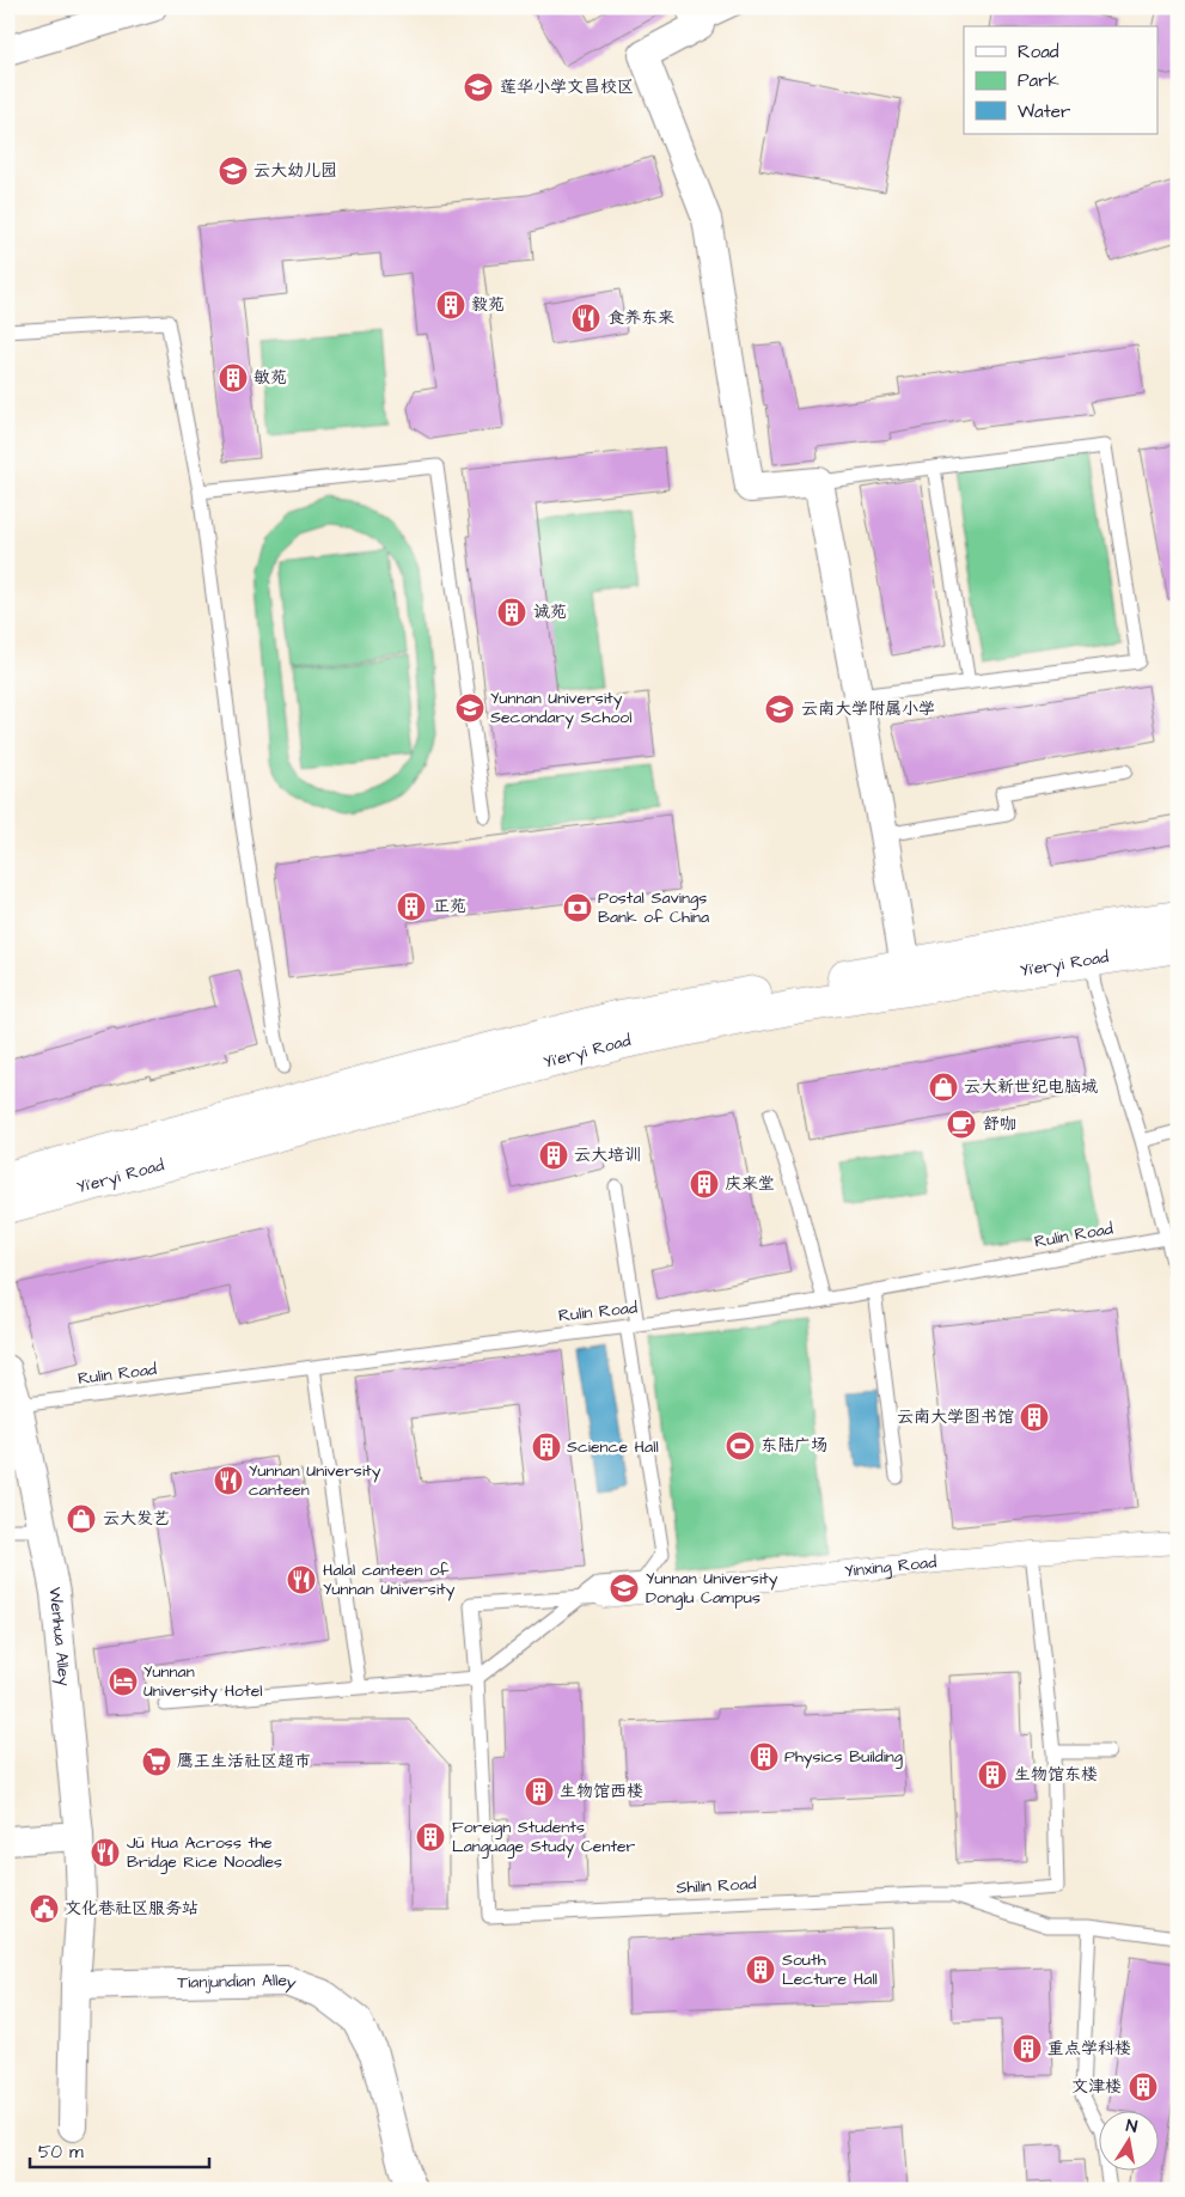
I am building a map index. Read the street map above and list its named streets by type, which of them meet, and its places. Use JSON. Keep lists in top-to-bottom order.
{
  "streets": {
    "main road": ["Yi'eryi Road"],
    "street": ["Yinxing Road", "Wenhua Alley", "Tianjundian Alley"],
    "lane": ["Rulin Road", "Shilin Road"]
  },
  "crossings": [
    ["Rulin Road", "Wenhua Alley"]
  ],
  "places": {
    "school or university": [
      "莲华小学文昌校区",
      "云大幼儿园",
      "Yunnan University Secondary School",
      "云南大学附属小学",
      "Yunnan University Donglu Campus"
    ],
    "building": [
      "毅苑",
      "敏苑",
      "诚苑",
      "正苑",
      "云大培训",
      "庆来堂",
      "云南大学图书馆",
      "Science Hall",
      "Physics Building",
      "生物馆东楼",
      "生物馆西楼",
      "Foreign Students Language Study Center",
      "South Lecture Hall",
      "重点学科楼",
      "文津楼"
    ],
    "restaurant": [
      "食养东来",
      "Yunnan University canteen",
      "Halal canteen of Yunnan University",
      "Jü Hua Across the Bridge Rice Noodles"
    ],
    "bank": ["Postal Savings Bank of China"],
    "shop": ["云大新世纪电脑城", "云大发艺"],
    "cafe": ["舒咖"],
    "sports": ["东陆广场"],
    "hotel": ["Yunnan University Hotel"],
    "supermarket": ["鹰王生活社区超市"],
    "public building": ["文化巷社区服务站"]
  },
  "legend": ["Road", "Park", "Water"],
  "scale_bar": "50 m",
  "north": "top"
}
